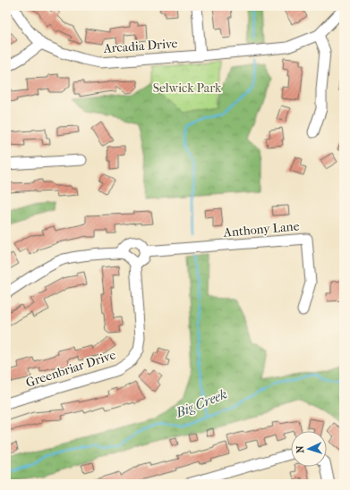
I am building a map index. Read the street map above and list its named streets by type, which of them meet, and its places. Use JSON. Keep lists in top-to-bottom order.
{
  "streets": {
    "street": ["Arcadia Drive", "Anthony Lane", "Greenbriar Drive"]
  },
  "water": ["Big Creek"],
  "parks": ["Selwick Park"],
  "north": "left"
}
